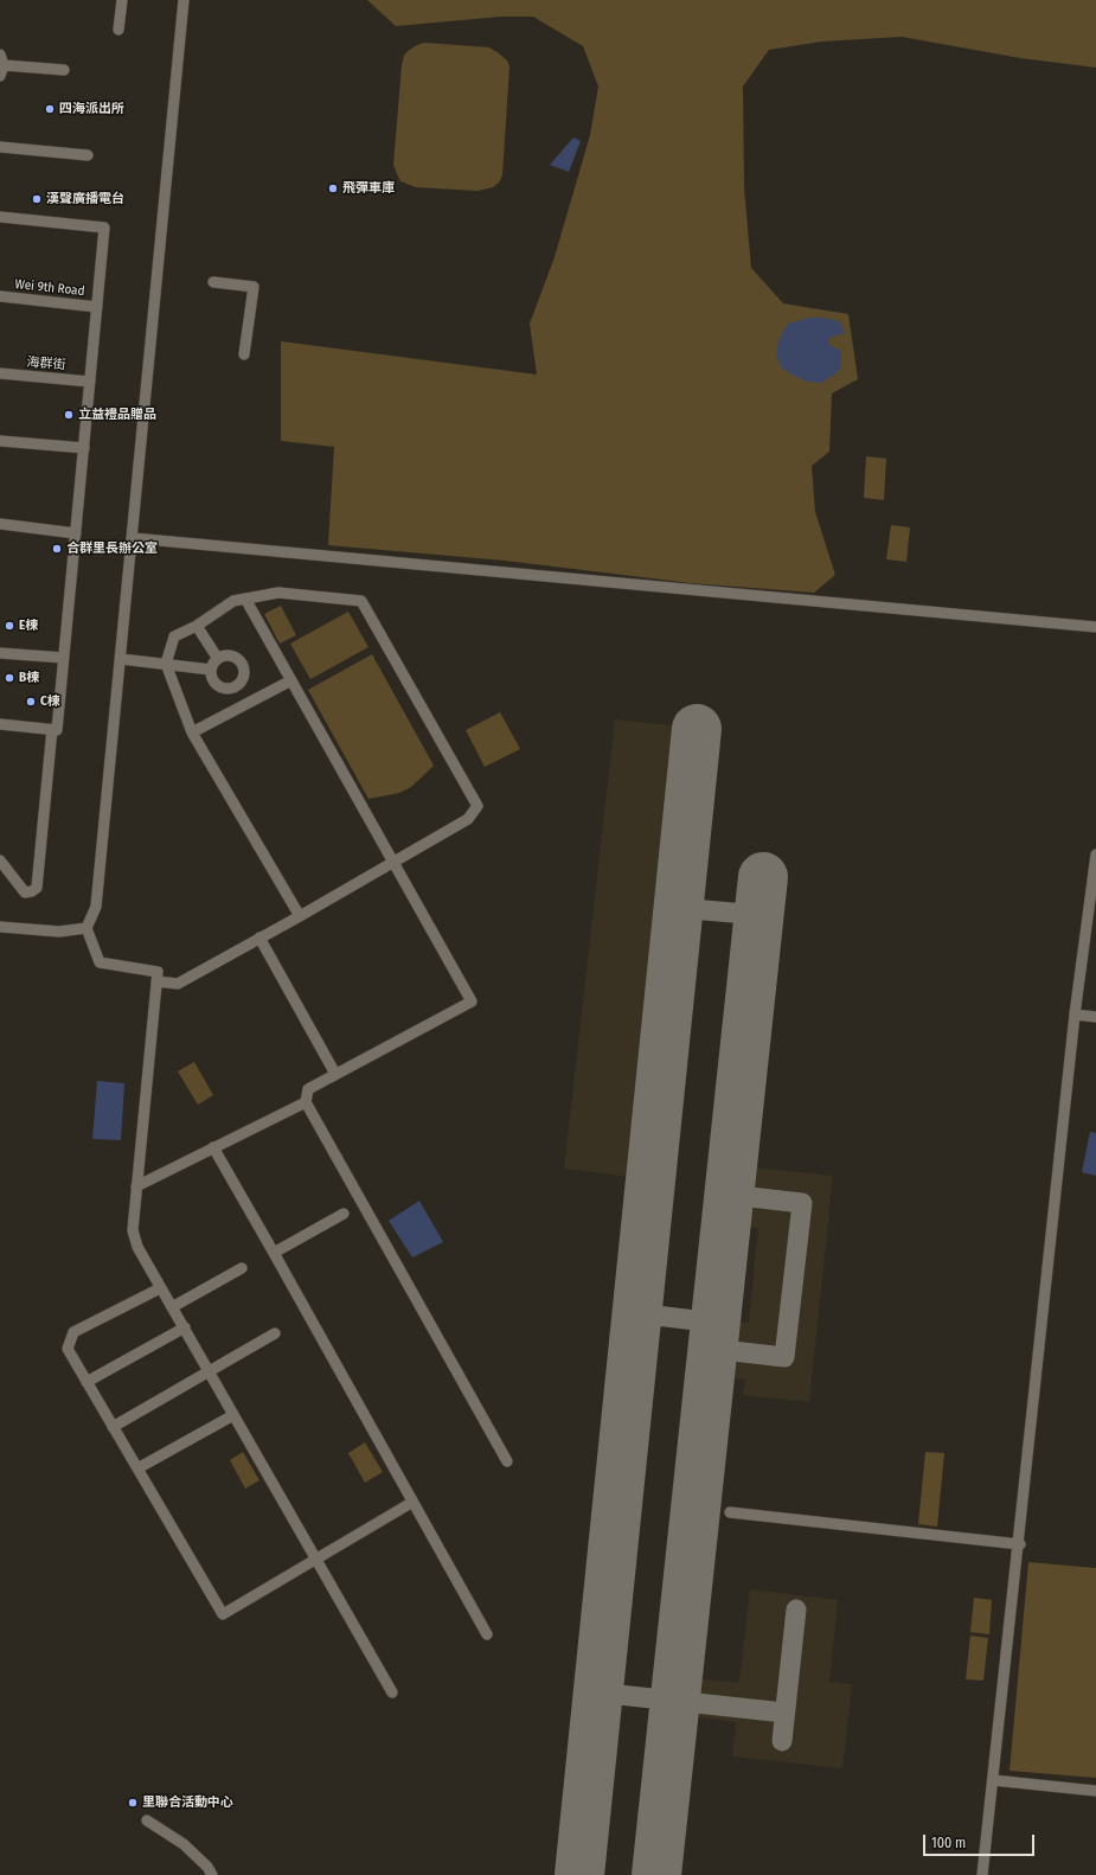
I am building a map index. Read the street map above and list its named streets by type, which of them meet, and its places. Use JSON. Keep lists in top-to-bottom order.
{
  "streets": {
    "street": ["Wei 9th Road", "海群街"]
  },
  "places": [
    "四海派出所",
    "飛彈車庫",
    "漢聲廣播電台",
    "立益禮品贈品",
    "合群里長辦公室",
    "E棟",
    "B棟",
    "C棟",
    "里聯合活動中心"
  ],
  "scale_bar": "100 m"
}
